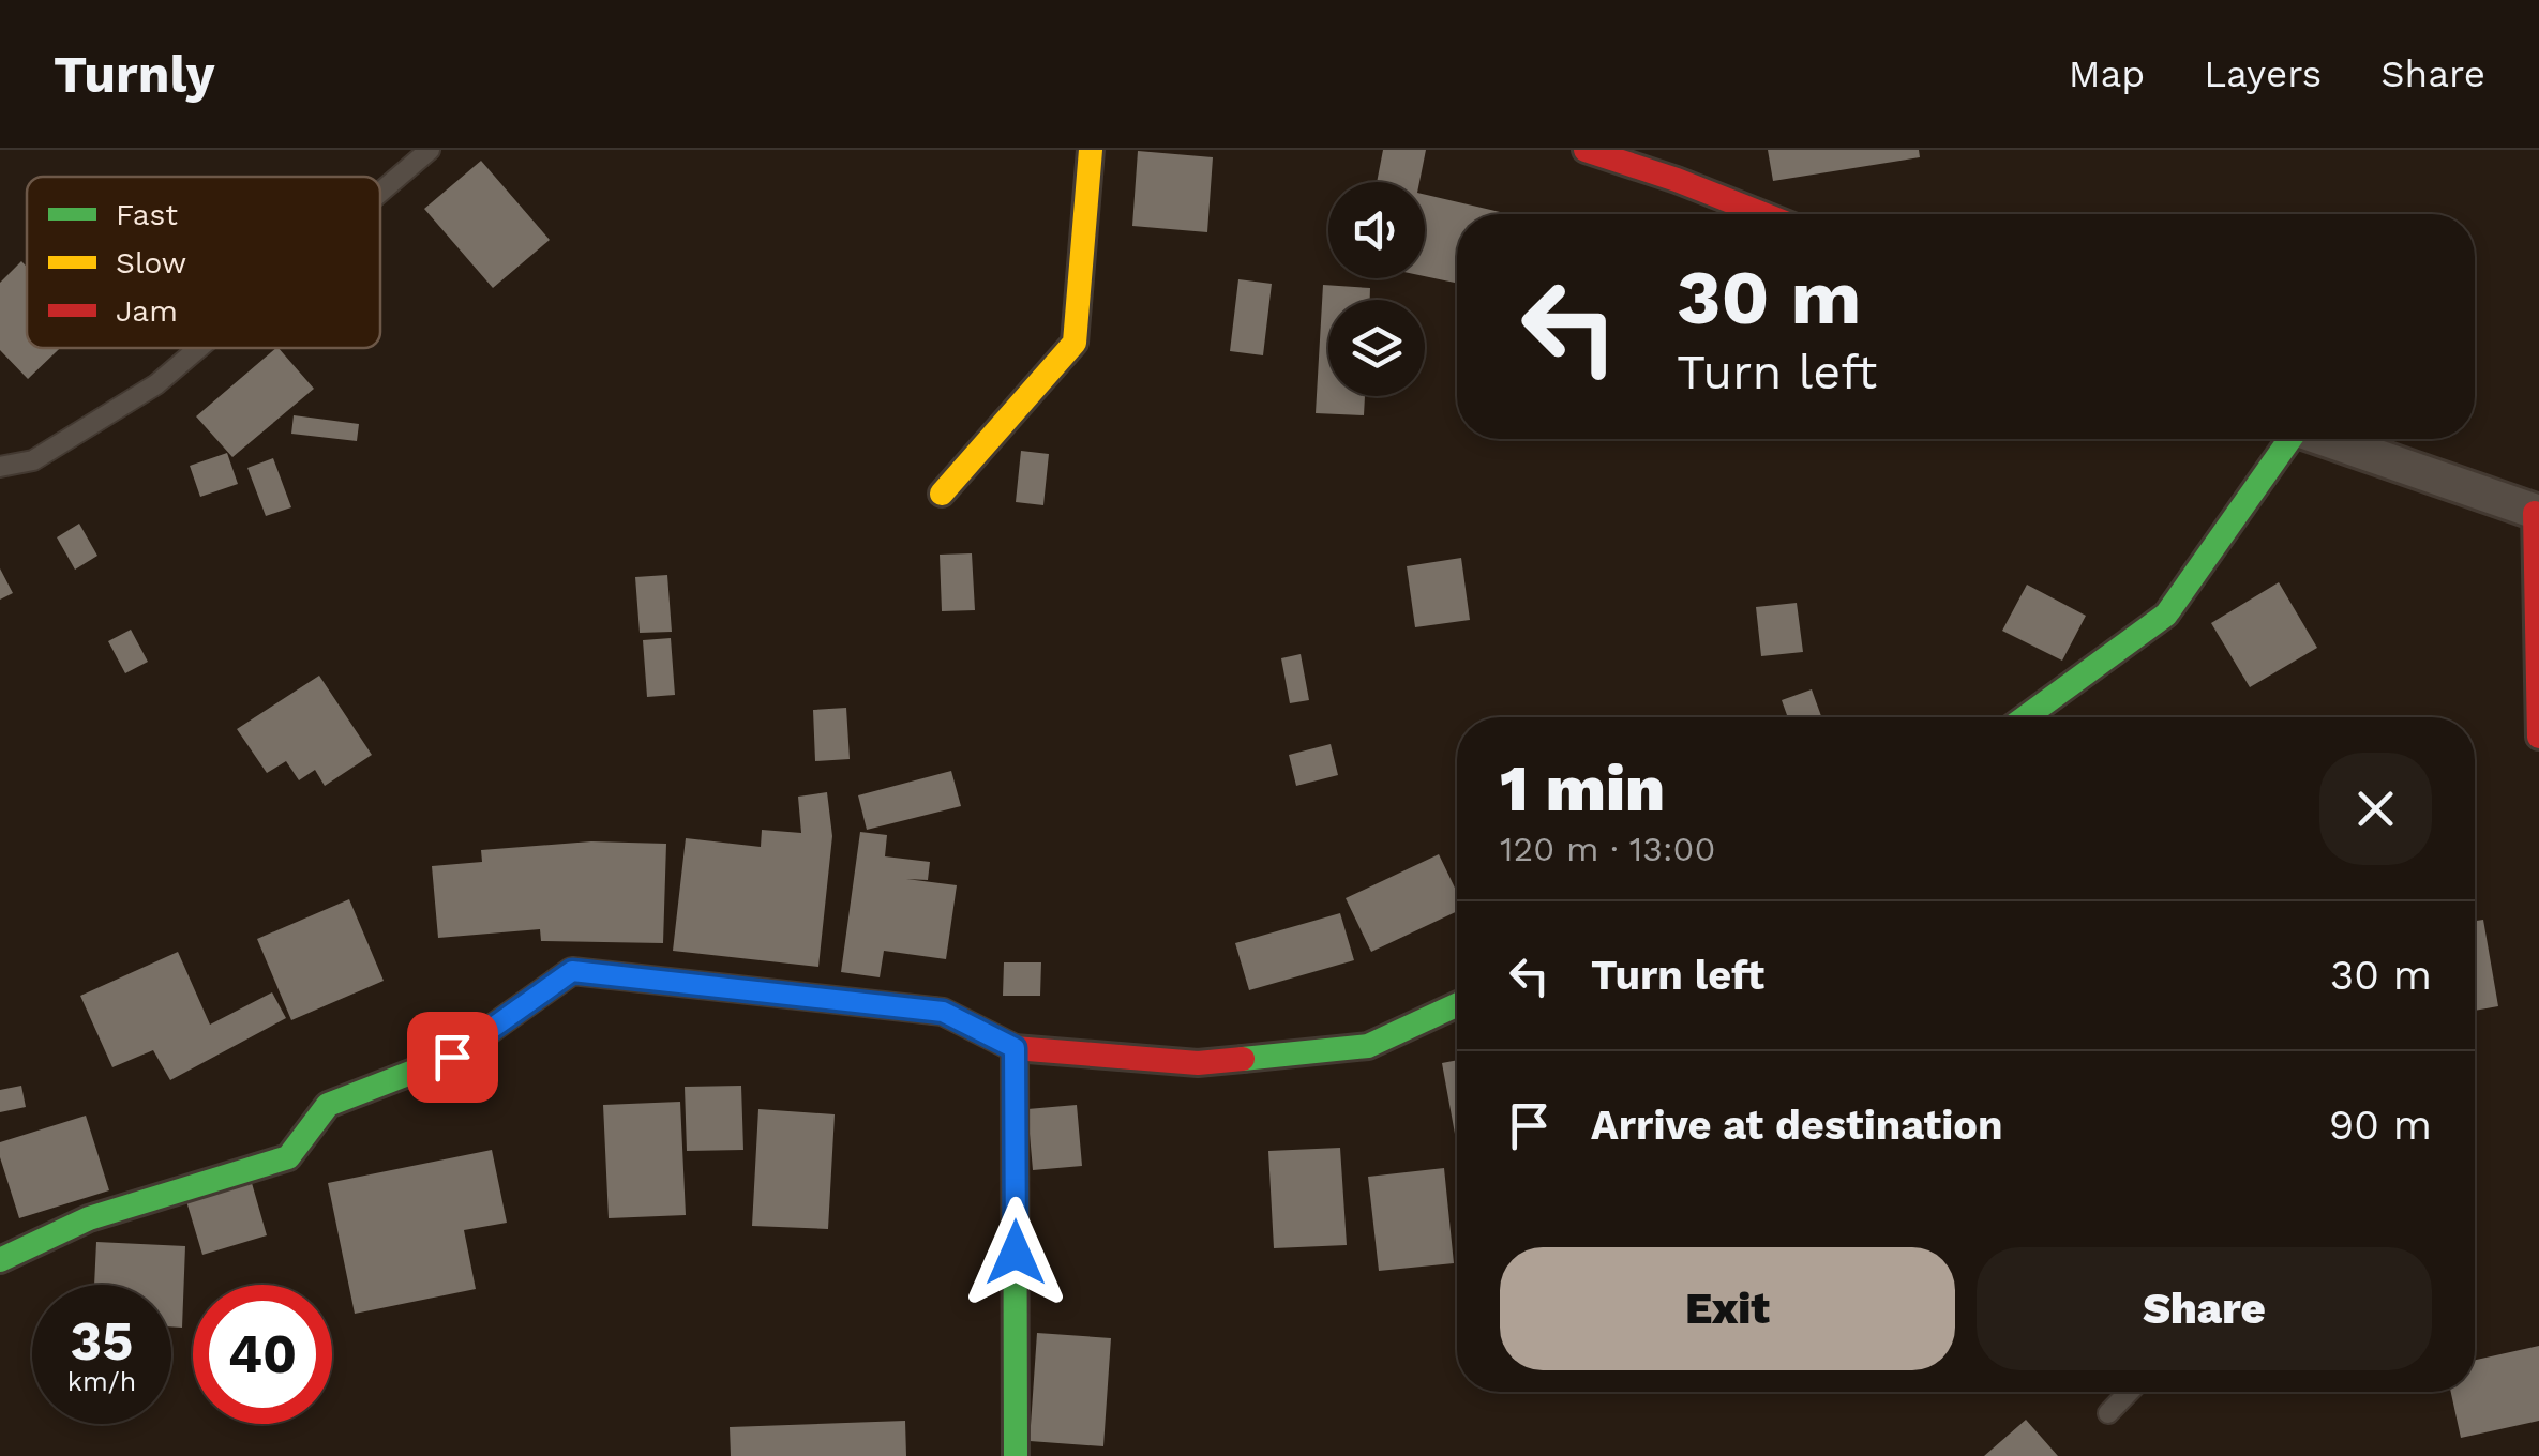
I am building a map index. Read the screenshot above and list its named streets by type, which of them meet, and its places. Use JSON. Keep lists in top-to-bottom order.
{
  "legend": ["Fast", "Slow", "Jam"],
  "page": {
    "header": "Turnly",
    "nav": ["Map", "Layers", "Share"],
    "turn": ["30 m", "Turn left"],
    "heading": ["1 min", "120 m · 13:00"],
    "list": [
      {
        "name": "Turn left",
        "value": "30 m"
      },
      {
        "name": "Arrive at destination",
        "value": "90 m"
      }
    ],
    "buttons": ["Exit", "Share"],
    "speed": "35 km/h",
    "limit": "40"
  }
}
